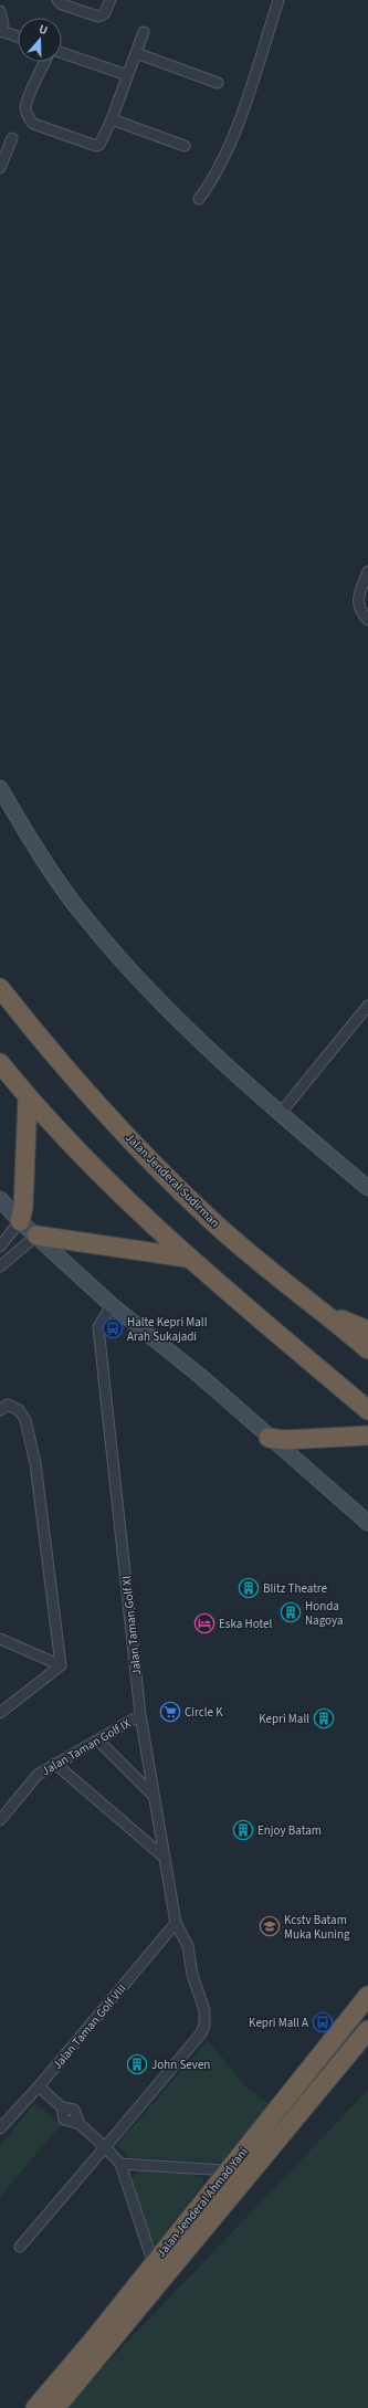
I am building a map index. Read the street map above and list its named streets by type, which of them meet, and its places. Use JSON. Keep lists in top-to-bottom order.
{
  "streets": {
    "highway": ["Jalan Jenderal Sudirman", "Jalan Jenderal Ahmad Yani"],
    "street": ["Jalan Taman Golf XI", "Jalan Taman Golf IX", "Jalan Taman Golf VIII"]
  },
  "crossings": [
    ["Jalan Taman Golf XI", "Jalan Taman Golf IX"],
    ["Jalan Taman Golf XI", "Jalan Taman Golf VIII"]
  ],
  "places": {
    "bus stop": ["Halte Kepri Mall Arah Sukajadi", "Kepri Mall A"],
    "building": [
      "Blitz Theatre",
      "Honda Nagoya",
      "Kepri Mall",
      "Enjoy Batam",
      "John Seven"
    ],
    "hotel": ["Eska Hotel"],
    "supermarket": ["Circle K"],
    "school or university": ["Kcstv Batam Muka Kuning"]
  },
  "north": "top"
}
